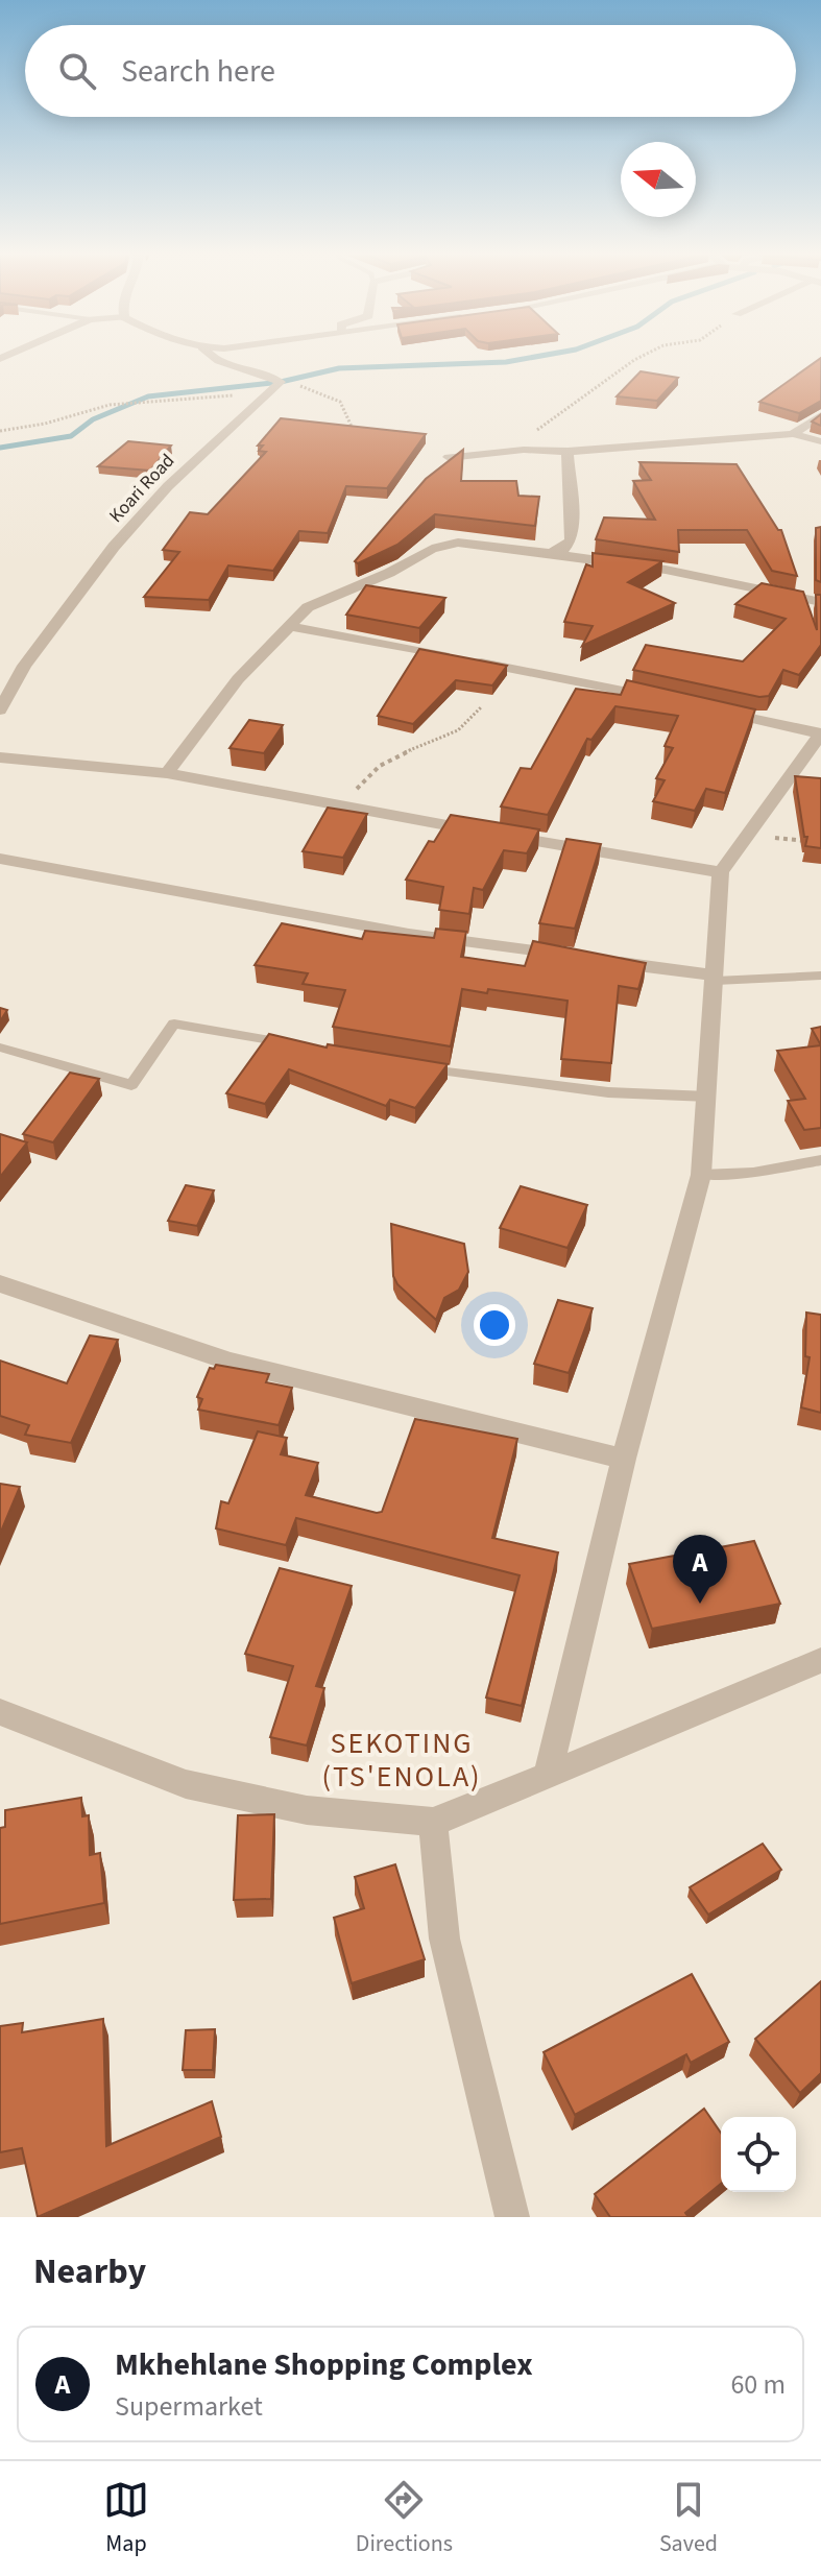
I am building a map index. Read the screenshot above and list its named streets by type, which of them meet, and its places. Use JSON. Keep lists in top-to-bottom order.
{
  "streets": {
    "street": ["Koari Road"]
  },
  "districts": ["SEKOTING (TS'ENOLA)"],
  "north": "left",
  "page": {
    "search": "Search here",
    "pins": "A",
    "heading": "Nearby",
    "list": [
      {
        "mark": "A",
        "name": "Mkhehlane Shopping Complex",
        "note": "Supermarket",
        "value": "60 m"
      }
    ],
    "nav": ["Map", "Directions", "Saved"]
  }
}
